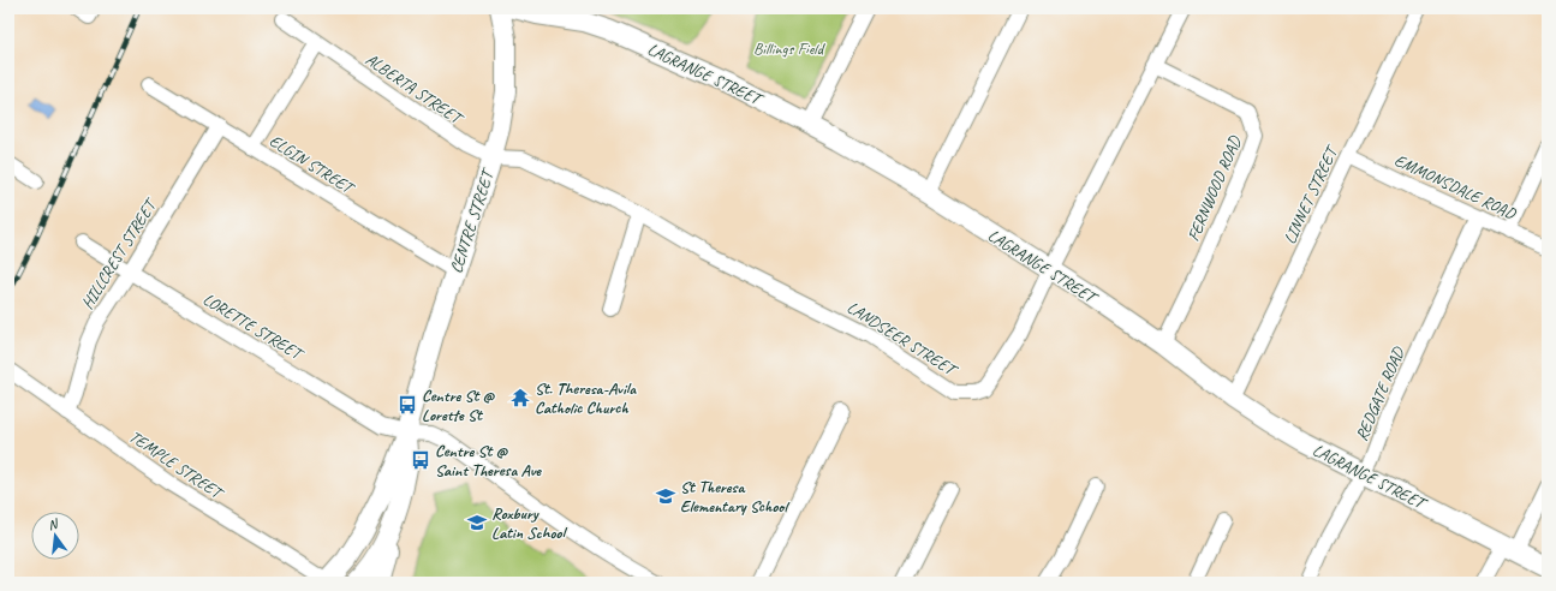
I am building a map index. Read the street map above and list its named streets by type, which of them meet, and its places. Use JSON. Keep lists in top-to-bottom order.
{
  "streets": {
    "main road": ["LAGRANGE STREET", "CENTRE STREET"],
    "street": [
      "ALBERTA STREET",
      "ELGIN STREET",
      "EMMONSDALE ROAD",
      "FERNWOOD ROAD",
      "LINNET STREET",
      "HILLCREST STREET",
      "LORETTE STREET",
      "LANDSEER STREET",
      "REDGATE ROAD",
      "TEMPLE STREET"
    ]
  },
  "crossings": [
    ["LAGRANGE STREET", "FERNWOOD ROAD"],
    ["LAGRANGE STREET", "LINNET STREET"],
    ["LAGRANGE STREET", "LANDSEER STREET"],
    ["LAGRANGE STREET", "REDGATE ROAD"],
    ["ALBERTA STREET", "CENTRE STREET"],
    ["ALBERTA STREET", "LANDSEER STREET"],
    ["ELGIN STREET", "CENTRE STREET"],
    ["ELGIN STREET", "HILLCREST STREET"],
    ["EMMONSDALE ROAD", "LINNET STREET"],
    ["EMMONSDALE ROAD", "REDGATE ROAD"],
    ["FERNWOOD ROAD", "LANDSEER STREET"],
    ["CENTRE STREET", "LORETTE STREET"],
    ["CENTRE STREET", "LANDSEER STREET"],
    ["CENTRE STREET", "TEMPLE STREET"],
    ["HILLCREST STREET", "LORETTE STREET"],
    ["HILLCREST STREET", "TEMPLE STREET"]
  ],
  "parks": ["Billings Field"],
  "places": {
    "temple": ["St. Theresa-Avila Catholic Church"],
    "bus stop": ["Centre St @ Lorette St", "Centre St @ Saint Theresa Ave"],
    "school or university": ["St Theresa Elementary School", "Roxbury Latin School"]
  },
  "north": "top"
}
